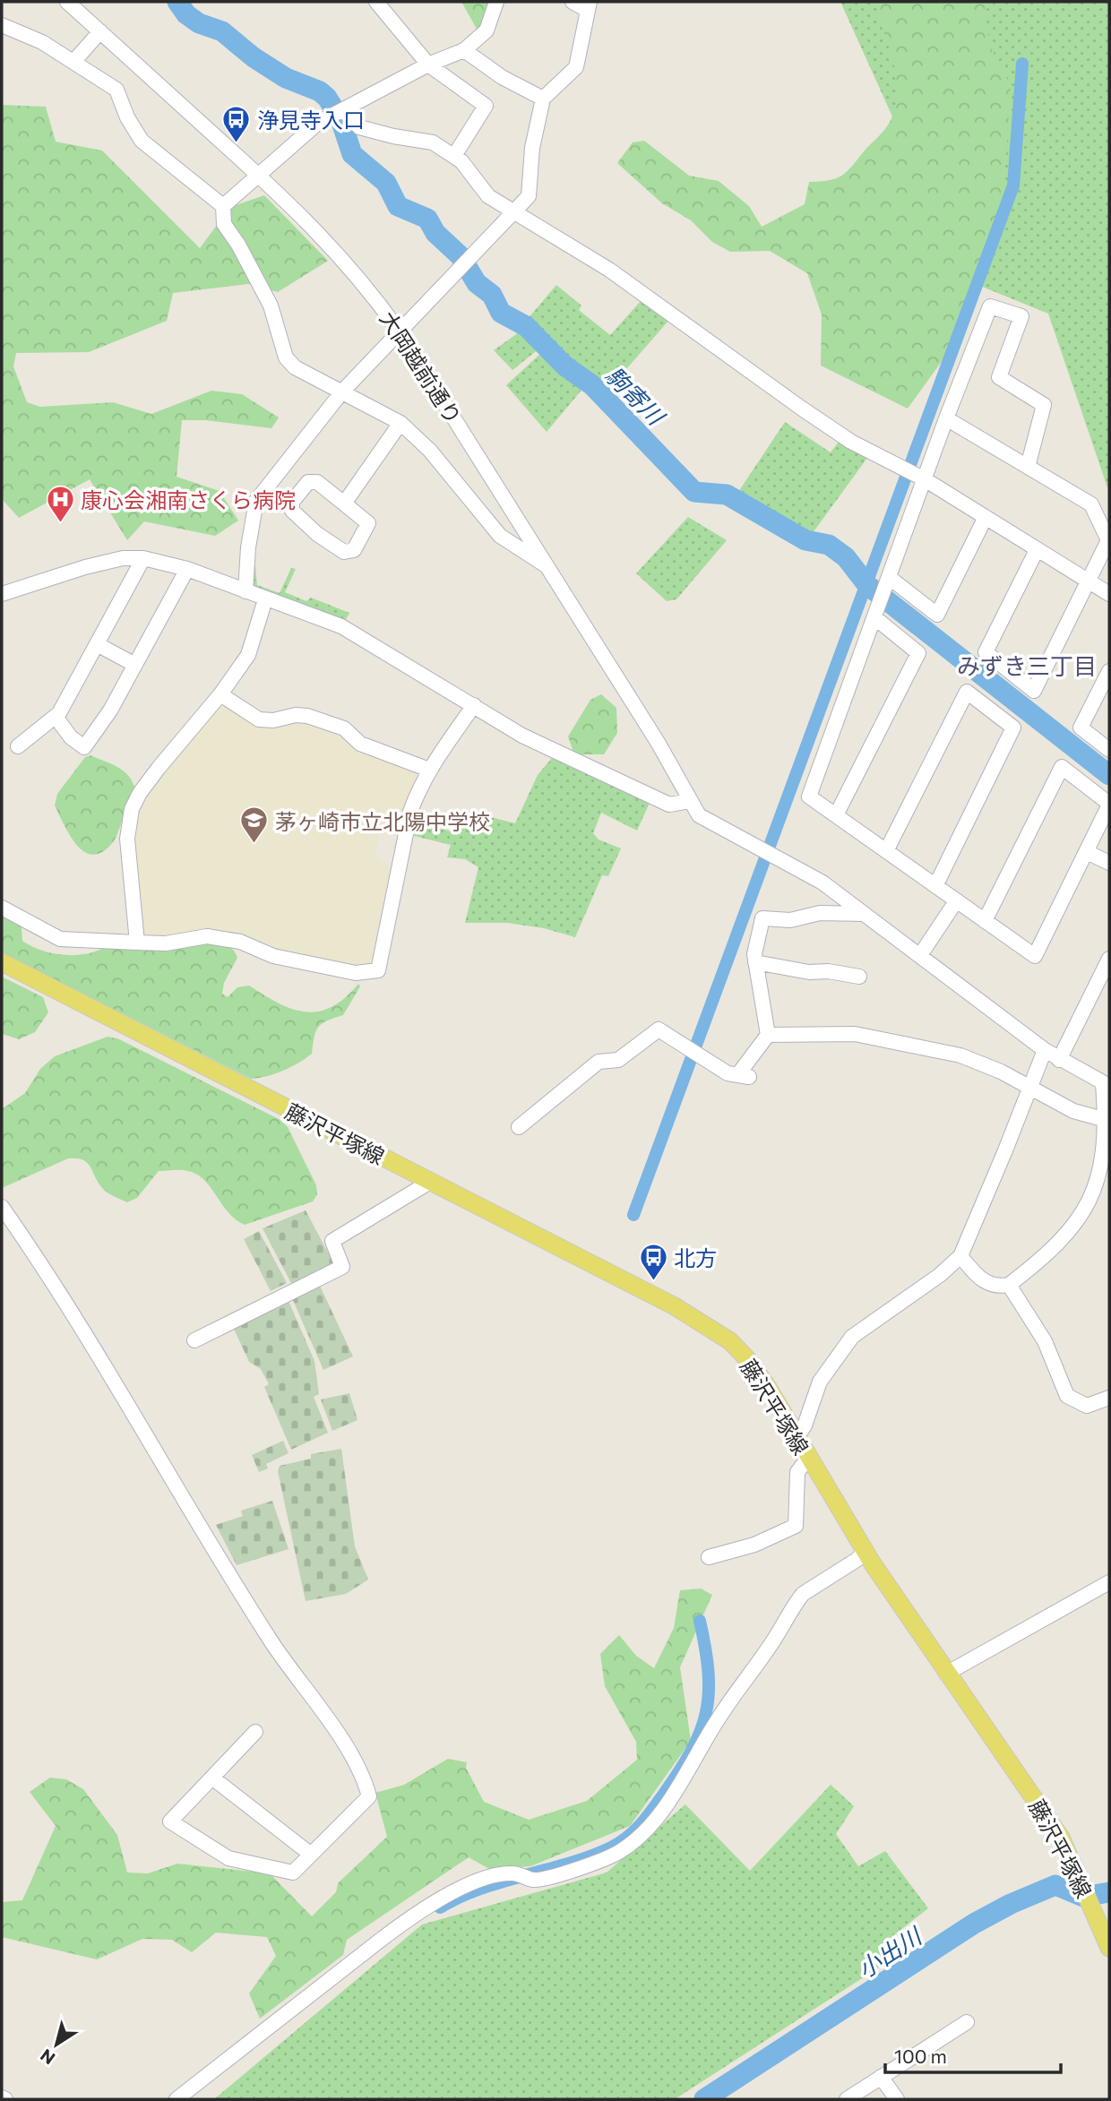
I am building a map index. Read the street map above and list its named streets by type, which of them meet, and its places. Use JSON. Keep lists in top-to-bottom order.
{
  "streets": {
    "main road": ["藤沢平塚線"],
    "street": ["大岡越前通り"]
  },
  "districts": ["みずき三丁目"],
  "water": ["駒寄川", "小出川"],
  "places": {
    "bus stop": ["浄見寺入口", "北方"],
    "hospital": ["康心会湘南さくら病院"],
    "school or university": ["茅ヶ崎市立北陽中学校"]
  },
  "scale_bar": "100 m",
  "north": "bottom left"
}
